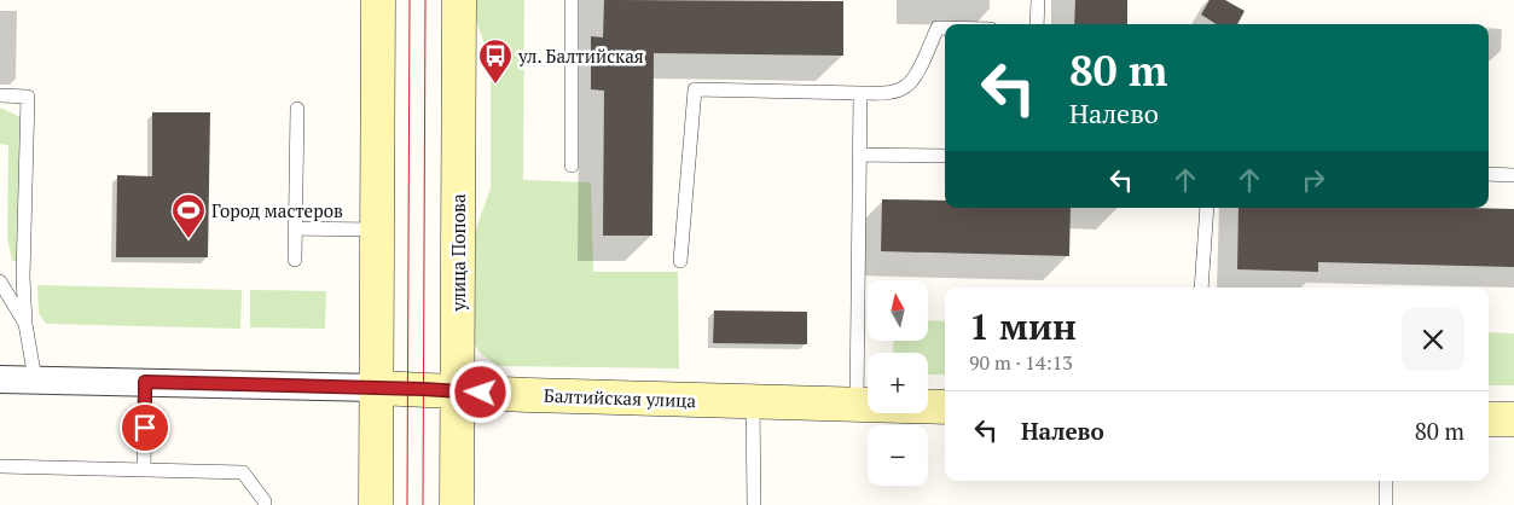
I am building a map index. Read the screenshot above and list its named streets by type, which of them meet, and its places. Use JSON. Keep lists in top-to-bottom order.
{
  "streets": {
    "main road": ["улица Попова", "Балтийская улица"]
  },
  "crossings": [
    ["улица Попова", "Балтийская улица"]
  ],
  "places": {
    "bus stop": ["ул. Балтийская"],
    "sports": ["Город мастеров"]
  },
  "north": "top",
  "page": {
    "turn": ["80 m", "Налево"],
    "map_buttons": ["+", "−"],
    "heading": ["1 мин", "90 m · 14:13"],
    "list": [
      {
        "name": "Налево",
        "value": "80 m"
      }
    ]
  }
}
